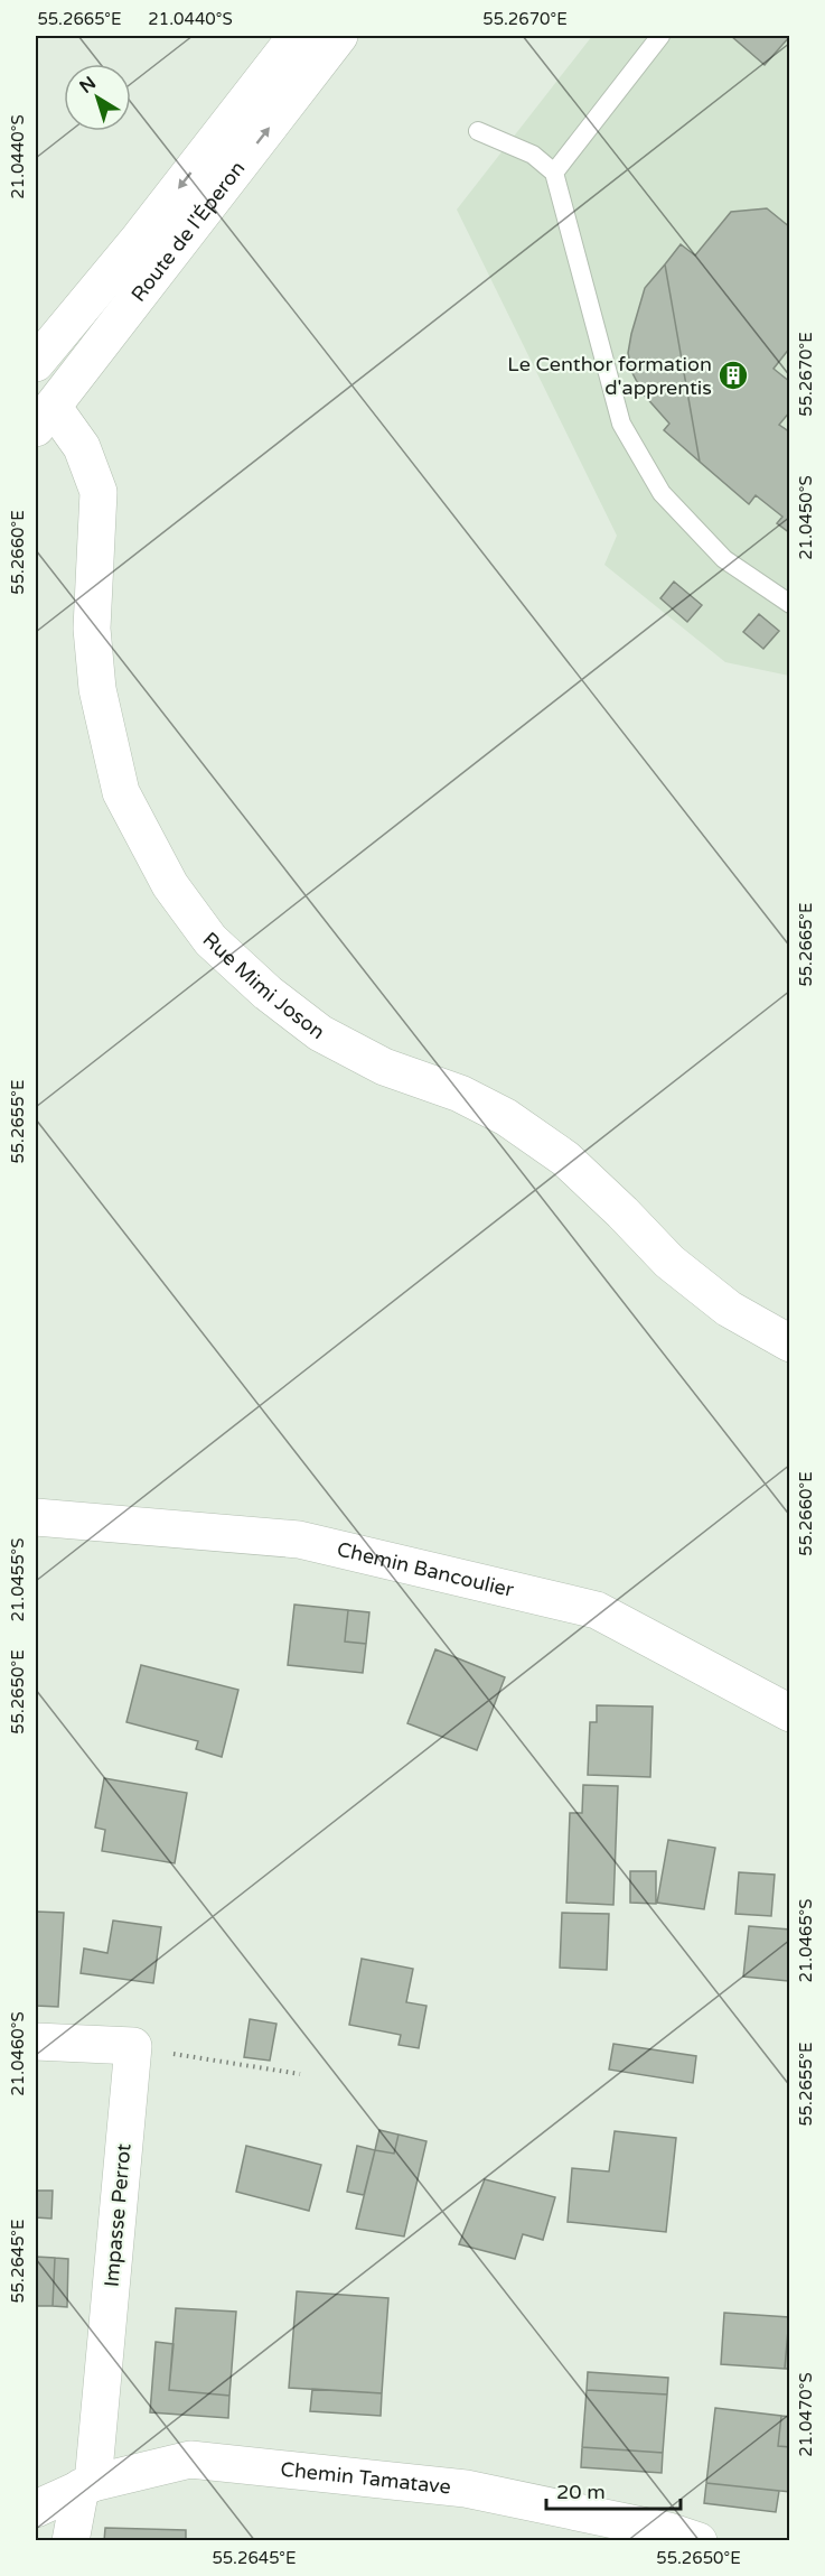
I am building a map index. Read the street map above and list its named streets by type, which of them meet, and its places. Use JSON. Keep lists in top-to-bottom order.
{
  "streets": {
    "street": [
      "Route de l'Éperon",
      "Rue Mimi Joson",
      "Chemin Bancoulier",
      "Impasse Perrot",
      "Chemin Tamatave"
    ]
  },
  "crossings": [
    ["Route de l'Éperon", "Rue Mimi Joson"],
    ["Impasse Perrot", "Chemin Tamatave"]
  ],
  "places": {
    "building": ["Le Centhor formation d'apprentis"]
  },
  "scale_bar": "20 m",
  "north": "top left",
  "coordinates": [
    "55.2665°E",
    "21.0440°S",
    "55.2670°E",
    "21.0450°S",
    "55.2660°E",
    "55.2655°E",
    "21.0455°S",
    "55.2650°E",
    "21.0465°S",
    "21.0460°S",
    "55.2645°E",
    "21.0470°S"
  ]
}
